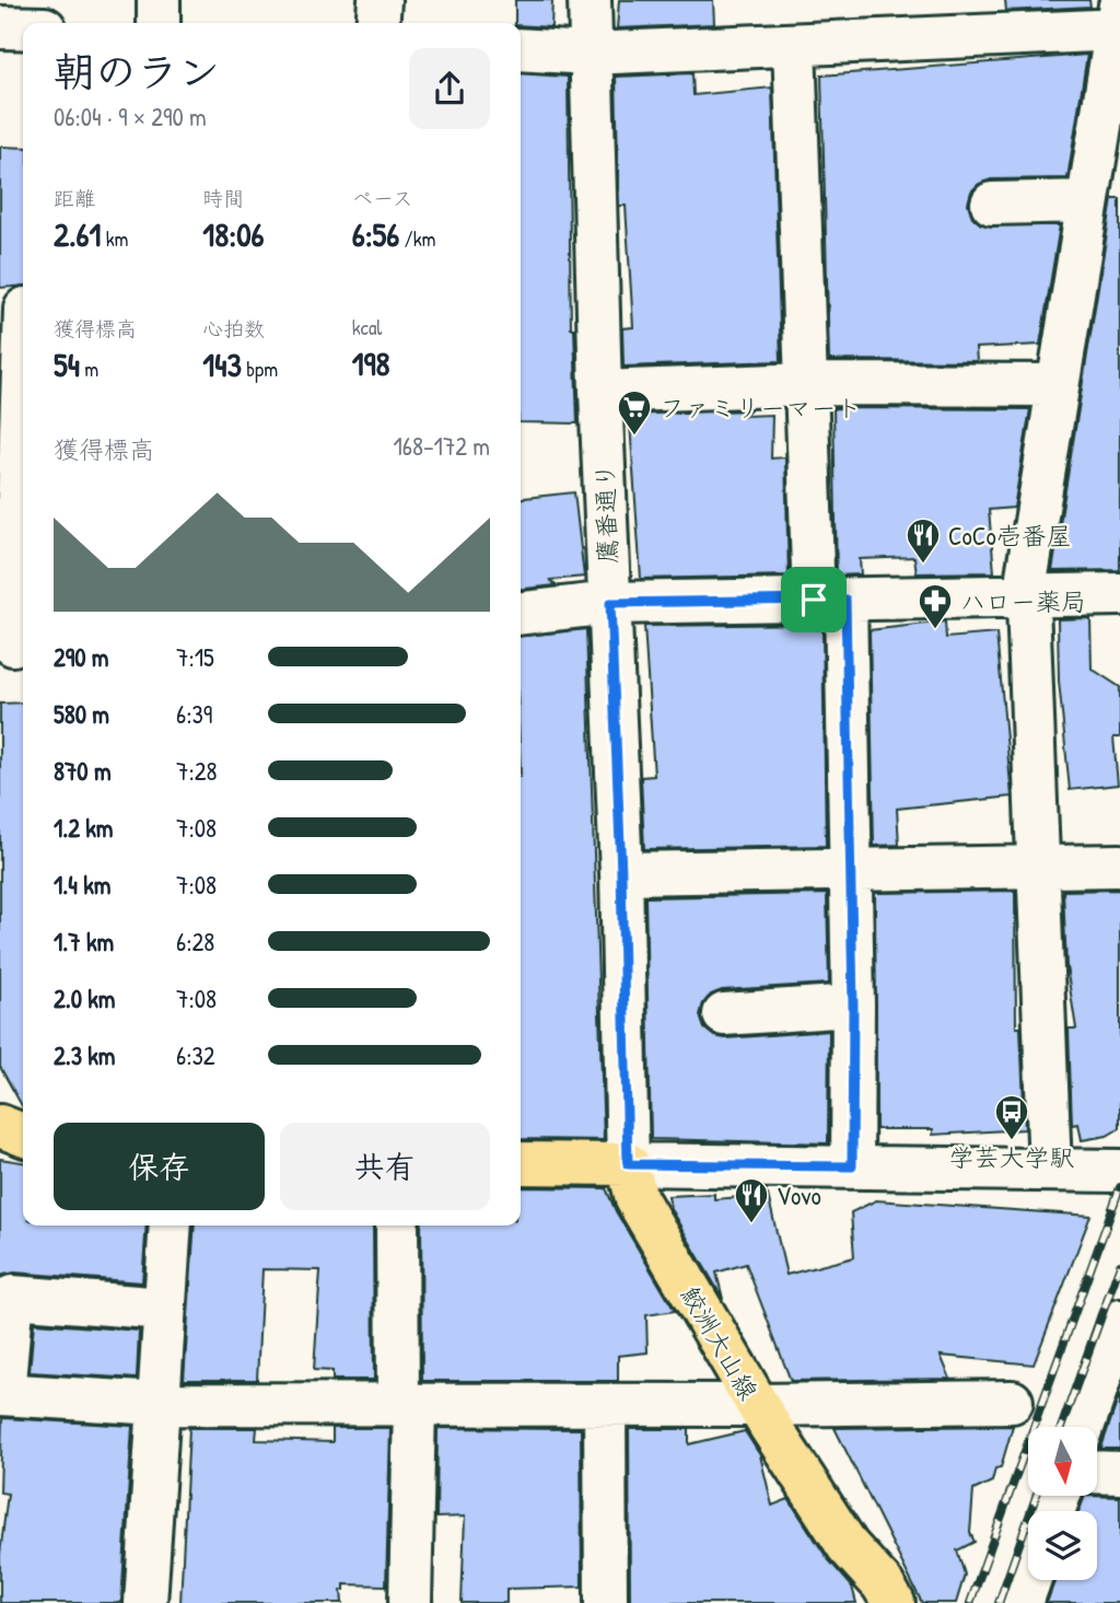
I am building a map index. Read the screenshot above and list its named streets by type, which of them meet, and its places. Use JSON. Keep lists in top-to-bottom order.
{
  "streets": {
    "main road": ["鮫洲大山線"],
    "street": ["鷹番通り"]
  },
  "crossings": [
    ["鷹番通り", "鮫洲大山線"]
  ],
  "places": {
    "supermarket": ["ファミリーマート"],
    "restaurant": ["CoCo壱番屋", "Vovo"],
    "pharmacy": ["ハロー薬局"],
    "bus stop": ["学芸大学駅"]
  },
  "north": "bottom",
  "page": {
    "heading": ["朝のラン", "06:04 · 9 × 290 m"],
    "stats": [
      ["距離", "2.61 km"],
      ["時間", "18:06"],
      ["ペース", "6:56 /km"],
      ["獲得標高", "54 m"],
      ["心拍数", "143 bpm"],
      ["kcal", "198"]
    ],
    "chart": ["獲得標高", "168–172 m"],
    "list": [
      {
        "name": "290 m",
        "note": "7:15"
      },
      {
        "name": "580 m",
        "note": "6:39"
      },
      {
        "name": "870 m",
        "note": "7:28"
      },
      {
        "name": "1.2 km",
        "note": "7:08"
      },
      {
        "name": "1.4 km",
        "note": "7:08"
      },
      {
        "name": "1.7 km",
        "note": "6:28"
      },
      {
        "name": "2.0 km",
        "note": "7:08"
      },
      {
        "name": "2.3 km",
        "note": "6:32"
      }
    ],
    "buttons": ["保存", "共有"]
  }
}
